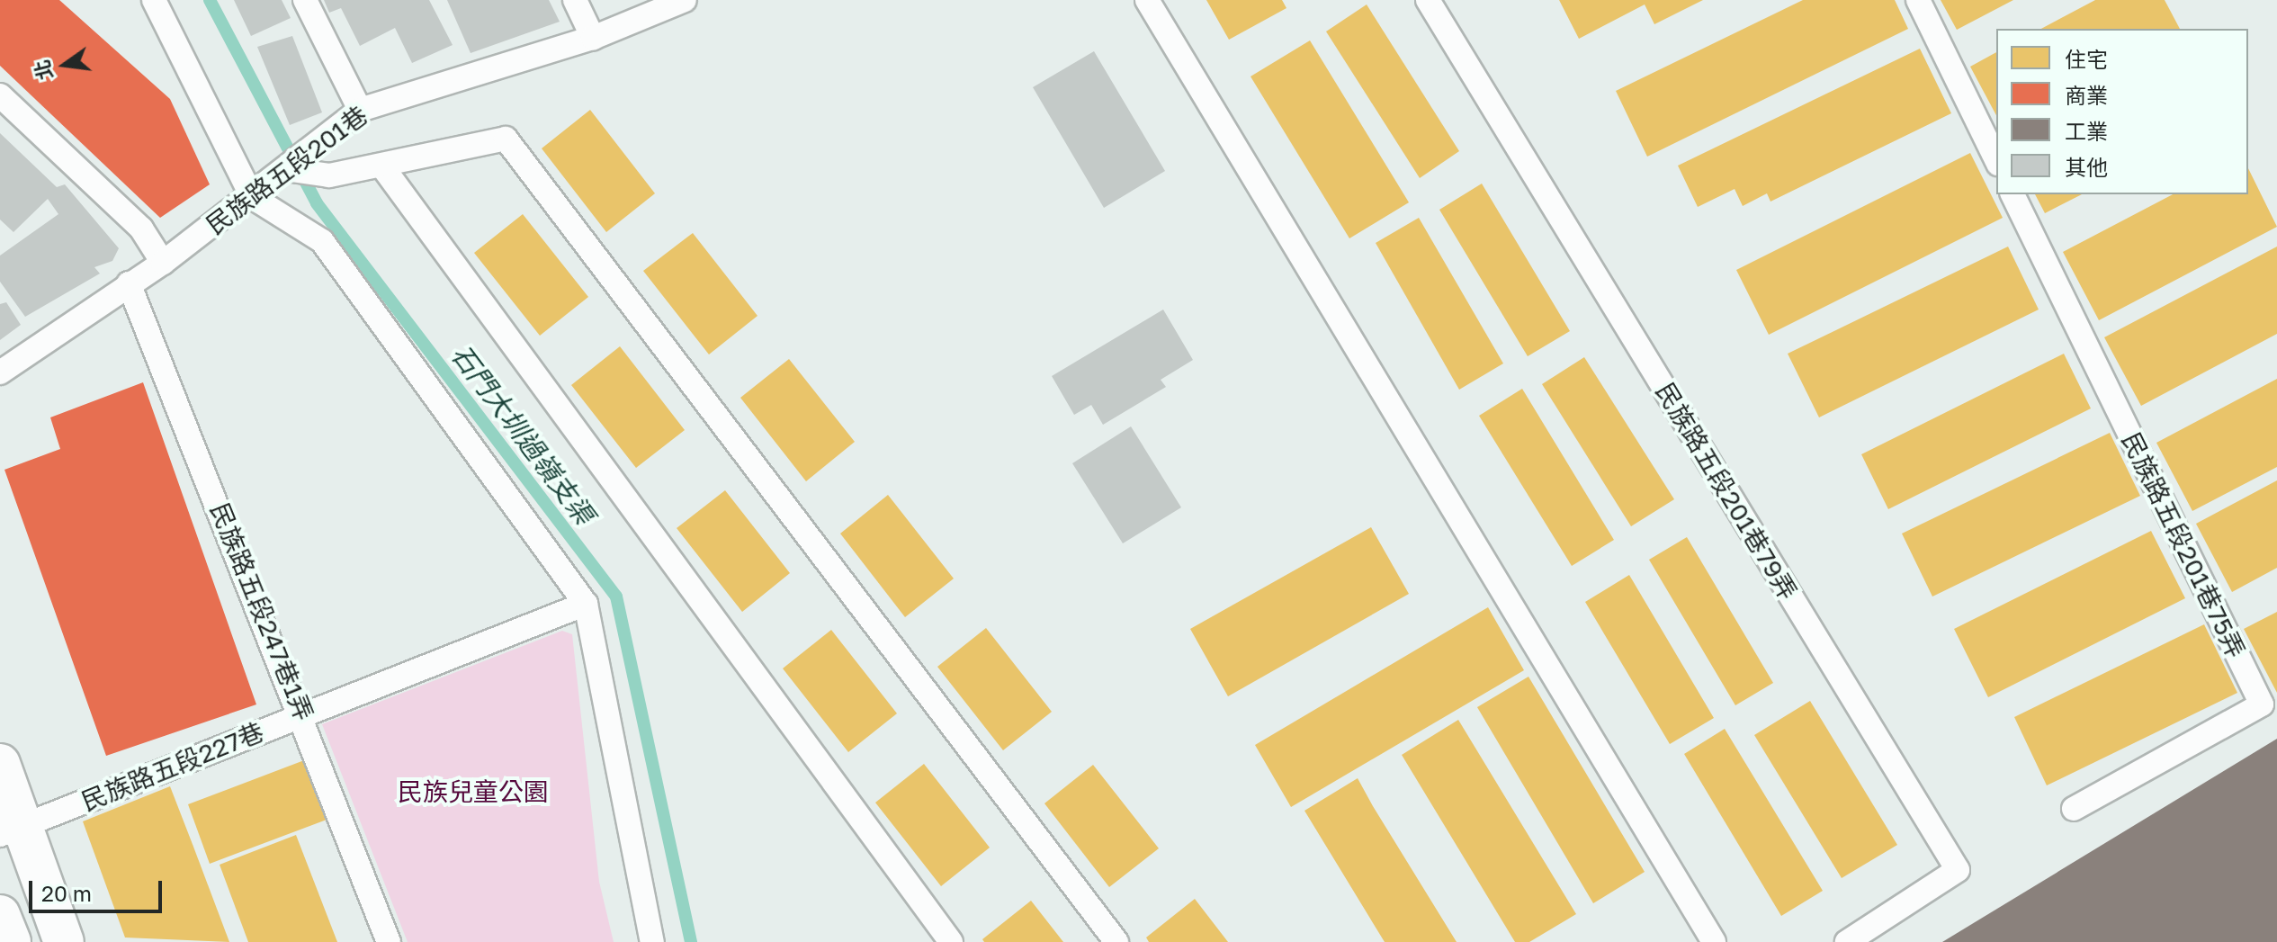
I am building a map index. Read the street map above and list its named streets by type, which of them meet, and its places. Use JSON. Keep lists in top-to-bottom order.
{
  "streets": {
    "lane": [
      "民族路五段201巷",
      "民族路五段201巷79弄",
      "民族路五段201巷75弄",
      "民族路五段247巷1弄",
      "民族路五段227巷"
    ]
  },
  "crossings": [
    ["民族路五段201巷", "民族路五段247巷1弄"],
    ["民族路五段247巷1弄", "民族路五段227巷"]
  ],
  "water": ["石門大圳過嶺支渠"],
  "parks": ["民族兒童公園"],
  "legend": [
    "住宅",
    "商業",
    "工業",
    "其他"
  ],
  "scale_bar": "20 m",
  "north": "left"
}
